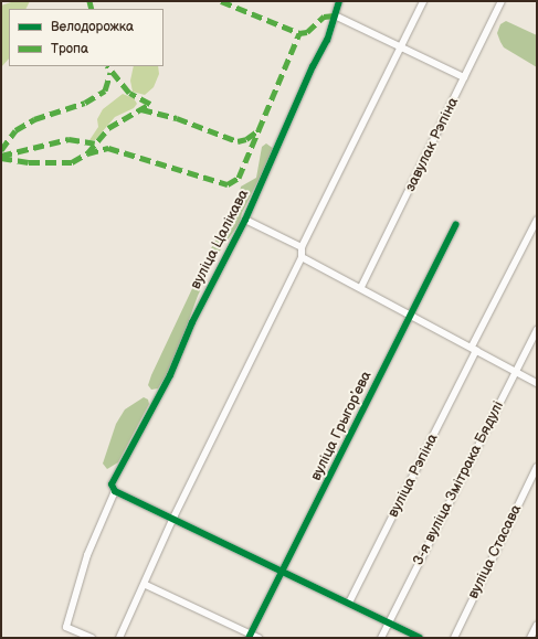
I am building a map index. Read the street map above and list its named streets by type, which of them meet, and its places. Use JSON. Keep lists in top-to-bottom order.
{
  "streets": {
    "street": [
      "завулак Рэпіна",
      "вуліца Цалікава",
      "вуліца Грыгорʼева",
      "вуліца Рэпіна",
      "3-я вуліца Змітрака Бядулі",
      "вуліца Стасава"
    ]
  },
  "legend": ["Велодорожка", "Тропа"]
}
